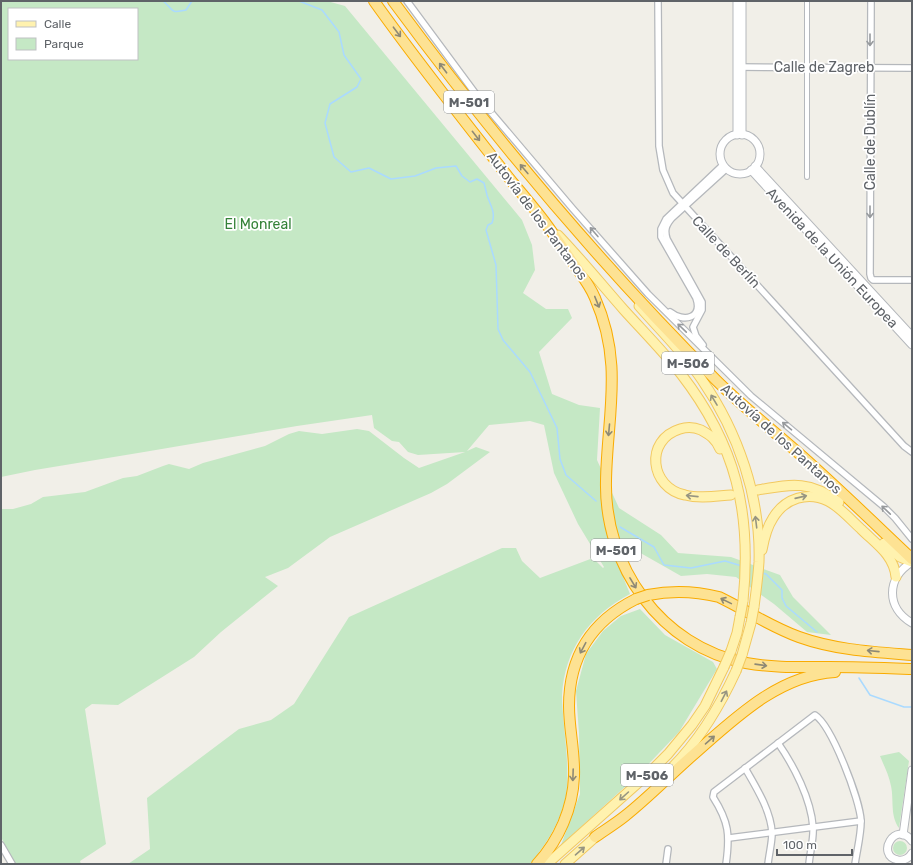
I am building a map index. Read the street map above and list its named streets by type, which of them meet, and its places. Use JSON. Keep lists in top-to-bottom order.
{
  "streets": {
    "highway": ["M-501", "Autovía de los Pantanos"],
    "main road": ["M-506"],
    "street": [
      "Calle de Zagreb",
      "Calle de Dublín",
      "Calle de Berlín",
      "Avenida de la Unión Europea"
    ]
  },
  "crossings": [
    ["Calle de Zagreb", "Calle de Dublín"],
    ["Autovía de los Pantanos", "M-506"]
  ],
  "one_way": ["Calle de Dublín"],
  "parks": ["El Monreal"],
  "legend": ["Calle", "Parque"],
  "scale_bar": "100 m"
}
